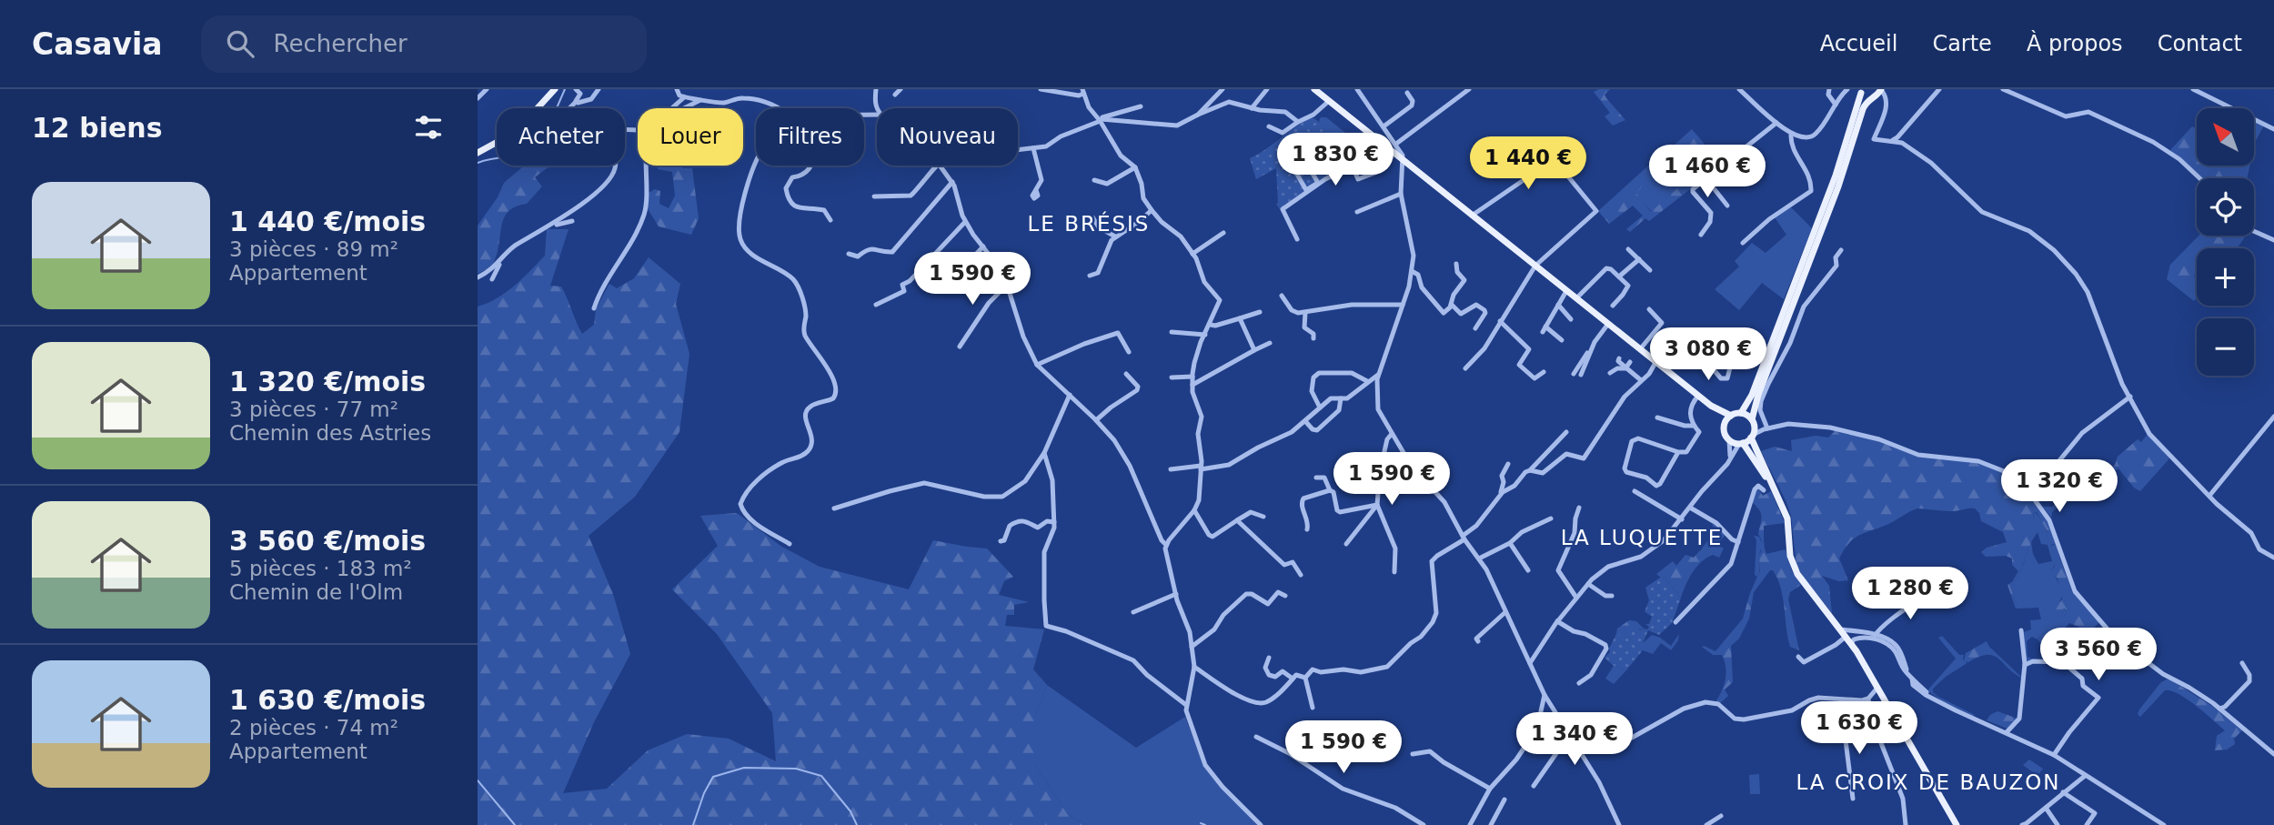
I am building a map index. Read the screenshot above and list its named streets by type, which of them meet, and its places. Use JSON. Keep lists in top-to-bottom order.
{
  "districts": ["LE BRÉSIS", "LA LUQUETTE", "LA CROIX DE BAUZON"],
  "north": "top left",
  "page": {
    "header": "Casavia",
    "search": "Rechercher",
    "nav": [
      "Accueil",
      "Carte",
      "À propos",
      "Contact"
    ],
    "heading": "12 biens",
    "map_buttons": ["+", "−"],
    "chip": [
      "Acheter",
      "Louer",
      "Filtres",
      "Nouveau"
    ],
    "price": [
      "1 830 €",
      "1 440 €",
      "1 460 €",
      "1 590 €",
      "3 080 €",
      "1 590 €",
      "1 320 €",
      "1 280 €",
      "3 560 €",
      "1 630 €",
      "1 340 €",
      "1 590 €"
    ],
    "list": [
      {
        "name": "1 440 €/mois",
        "note": "3 pièces · 89 m² · Appartement"
      },
      {
        "name": "1 320 €/mois",
        "note": "3 pièces · 77 m² · Chemin des Astries"
      },
      {
        "name": "3 560 €/mois",
        "note": "5 pièces · 183 m² · Chemin de l'Olm"
      },
      {
        "name": "1 630 €/mois",
        "note": "2 pièces · 74 m² · Appartement"
      }
    ]
  }
}
